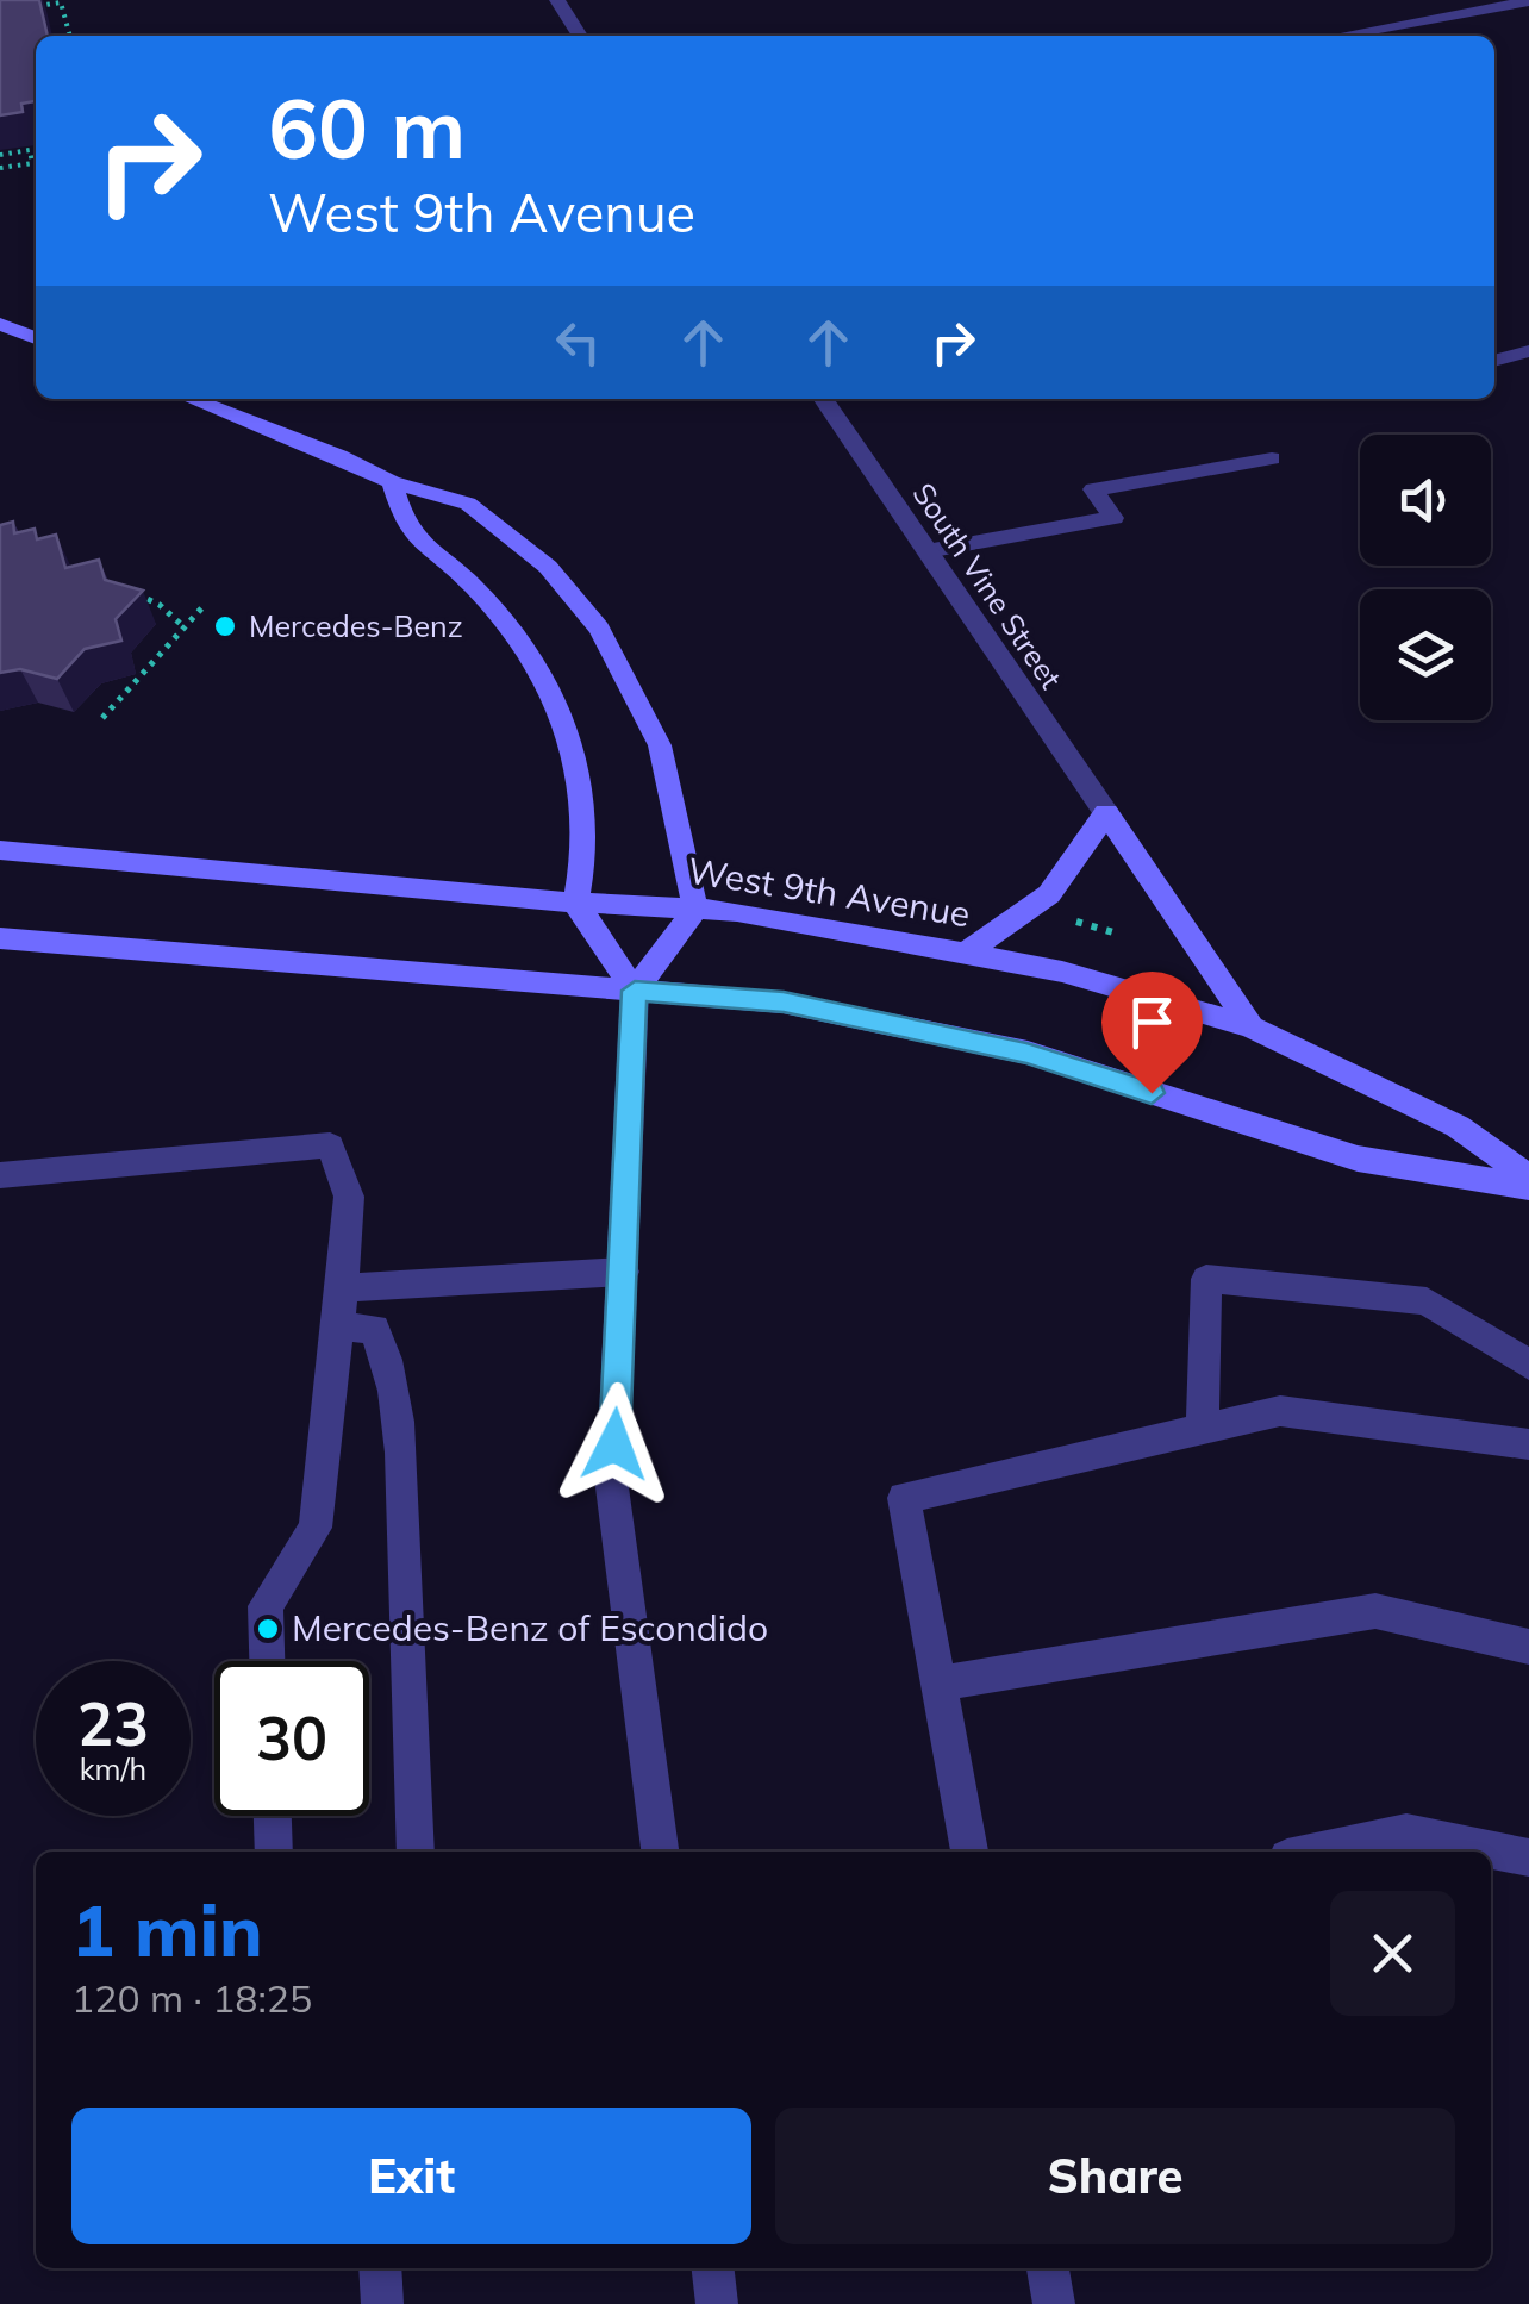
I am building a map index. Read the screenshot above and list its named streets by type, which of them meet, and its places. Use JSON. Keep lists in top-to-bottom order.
{
  "streets": {
    "main road": ["West 9th Avenue"],
    "street": ["South Vine Street"]
  },
  "places": ["Mercedes-Benz", "Mercedes-Benz of Escondido"],
  "page": {
    "turn": ["60 m", "West 9th Avenue"],
    "speed": "23 km/h",
    "limit": "30",
    "heading": ["1 min", "120 m · 18:25"],
    "buttons": ["Exit", "Share"]
  }
}
